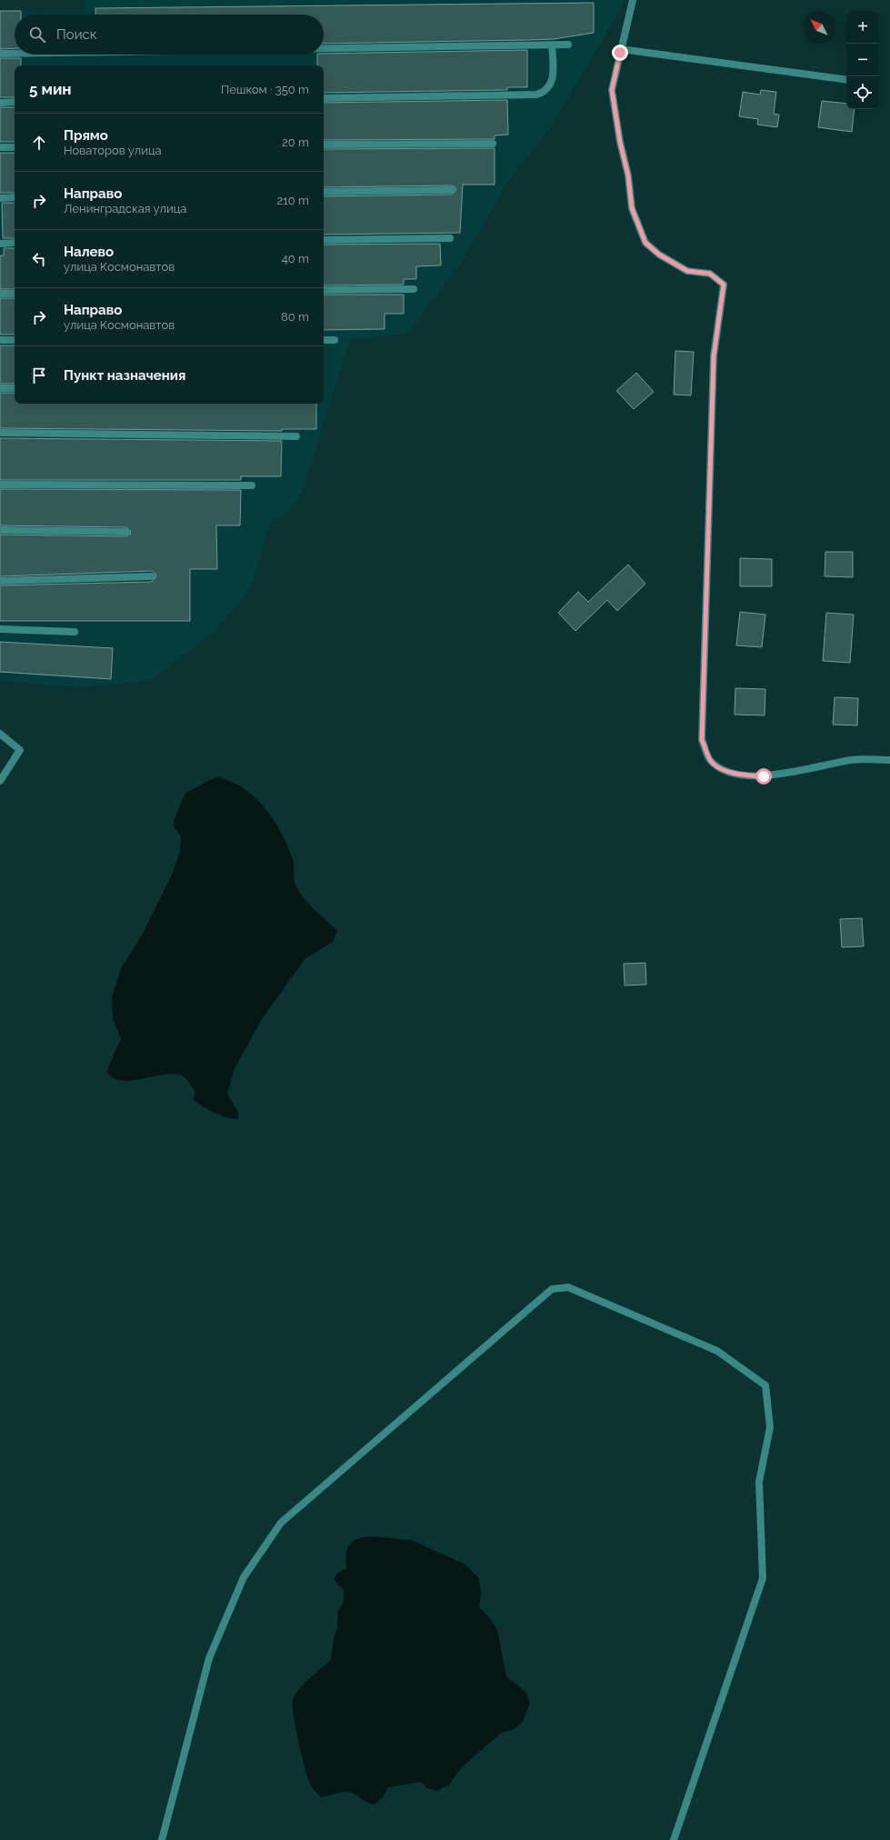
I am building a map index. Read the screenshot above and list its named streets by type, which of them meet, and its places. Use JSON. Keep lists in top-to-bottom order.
{
  "north": "top left",
  "page": {
    "map_buttons": ["+", "−"],
    "search": "Поиск",
    "heading": ["5 мин", "Пешком · 350 m"],
    "list": [
      ["Прямо", "Новаторов улица", "20 m"],
      ["Направо", "Ленинградская улица", "210 m"],
      ["Налево", "улица Космонавтов", "40 m"],
      ["Направо", "улица Космонавтов", "80 m"],
      "Пункт назначения"
    ]
  }
}
